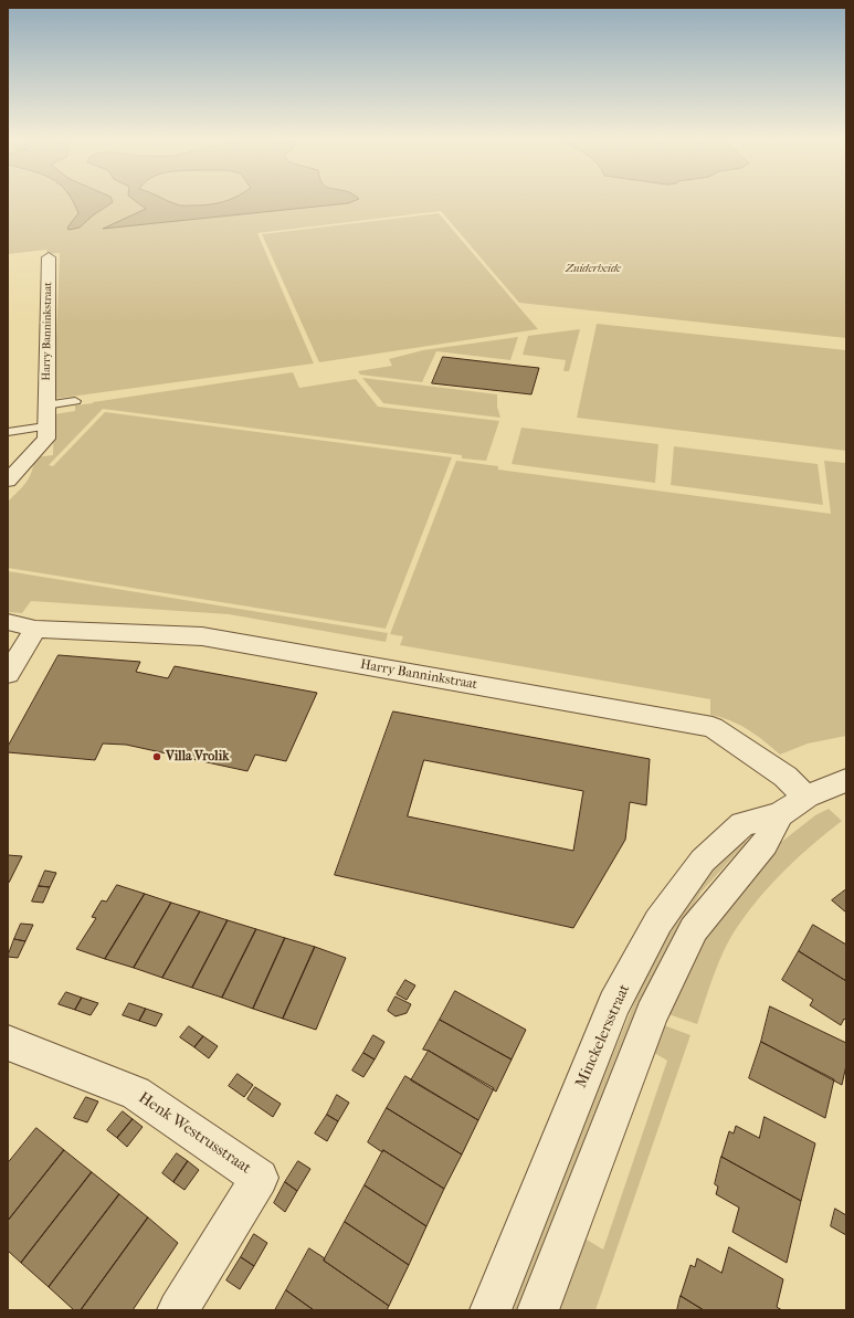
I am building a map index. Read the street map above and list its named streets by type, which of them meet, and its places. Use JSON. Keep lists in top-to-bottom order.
{
  "streets": {
    "street": ["Harry Banninkstraat", "Minckelersstraat", "Henk Westrusstraat"]
  },
  "crossings": [
    ["Harry Banninkstraat", "Minckelersstraat"]
  ],
  "parks": ["Zuiderheide"],
  "places": ["Villa Vrolik"]
}
